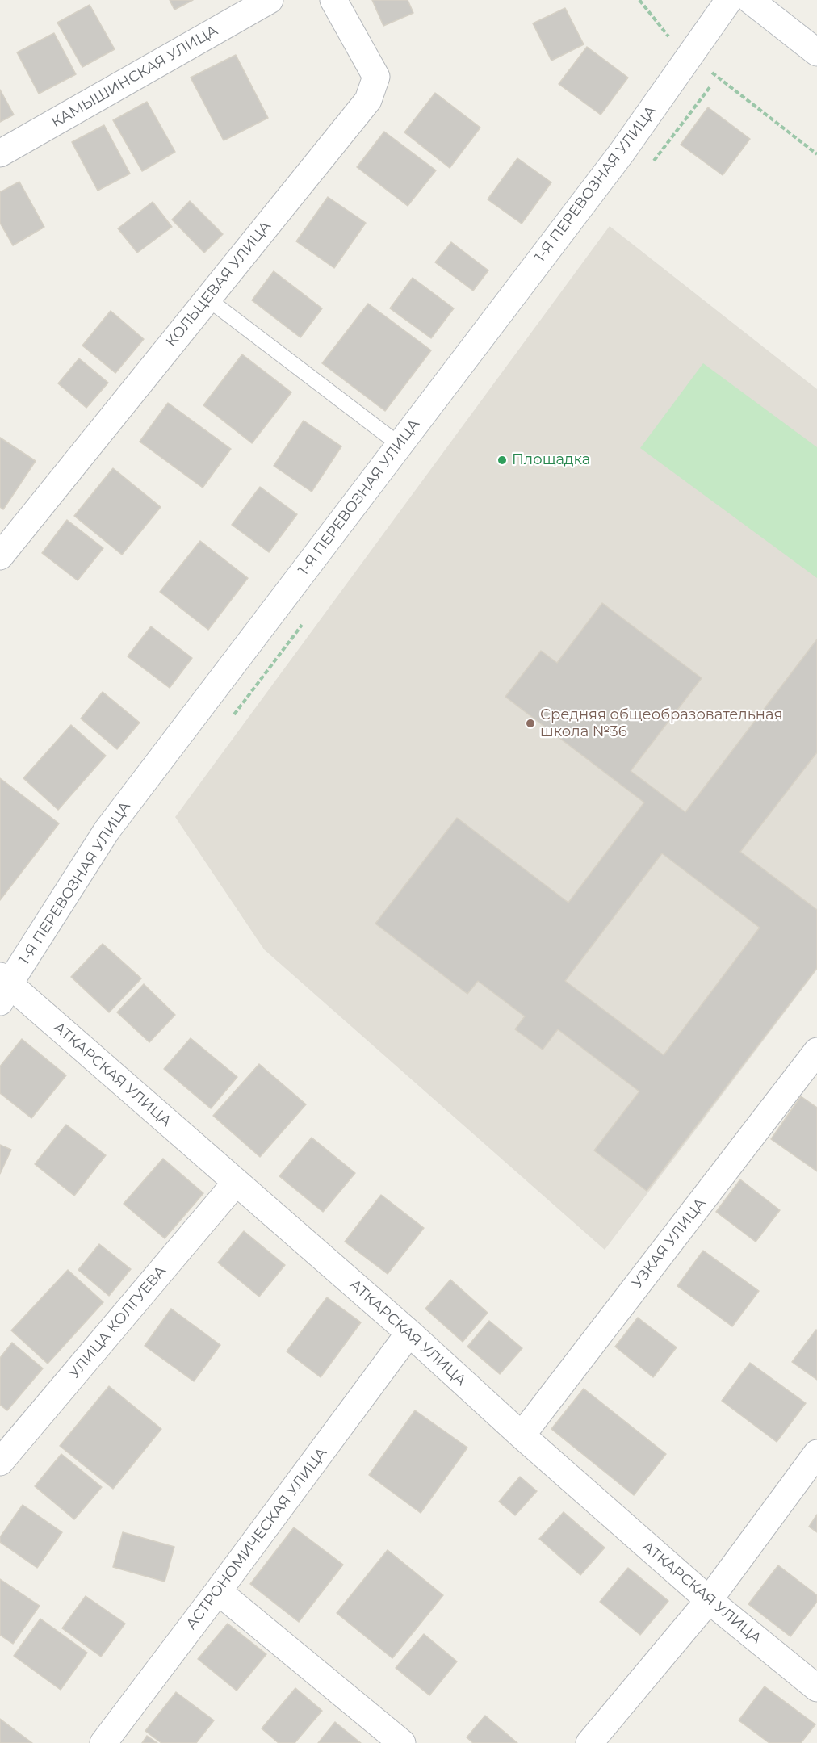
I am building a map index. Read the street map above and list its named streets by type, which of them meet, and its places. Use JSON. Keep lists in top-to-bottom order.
{
  "streets": {
    "street": [
      "КАМЫШИНСКАЯ УЛИЦА",
      "1-Я ПЕРЕВОЗНАЯ УЛИЦА",
      "КОЛЬЦЕВАЯ УЛИЦА",
      "АТКАРСКАЯ УЛИЦА",
      "УЗКАЯ УЛИЦА",
      "УЛИЦА КОЛГУЕВА",
      "АСТРОНОМИЧЕСКАЯ УЛИЦА"
    ]
  },
  "crossings": [
    ["1-Я ПЕРЕВОЗНАЯ УЛИЦА", "АТКАРСКАЯ УЛИЦА"],
    ["АТКАРСКАЯ УЛИЦА", "УЗКАЯ УЛИЦА"],
    ["АТКАРСКАЯ УЛИЦА", "УЛИЦА КОЛГУЕВА"],
    ["АТКАРСКАЯ УЛИЦА", "АСТРОНОМИЧЕСКАЯ УЛИЦА"]
  ],
  "places": ["Площадка", "Средняя общеобразовательная школа №36"]
}
